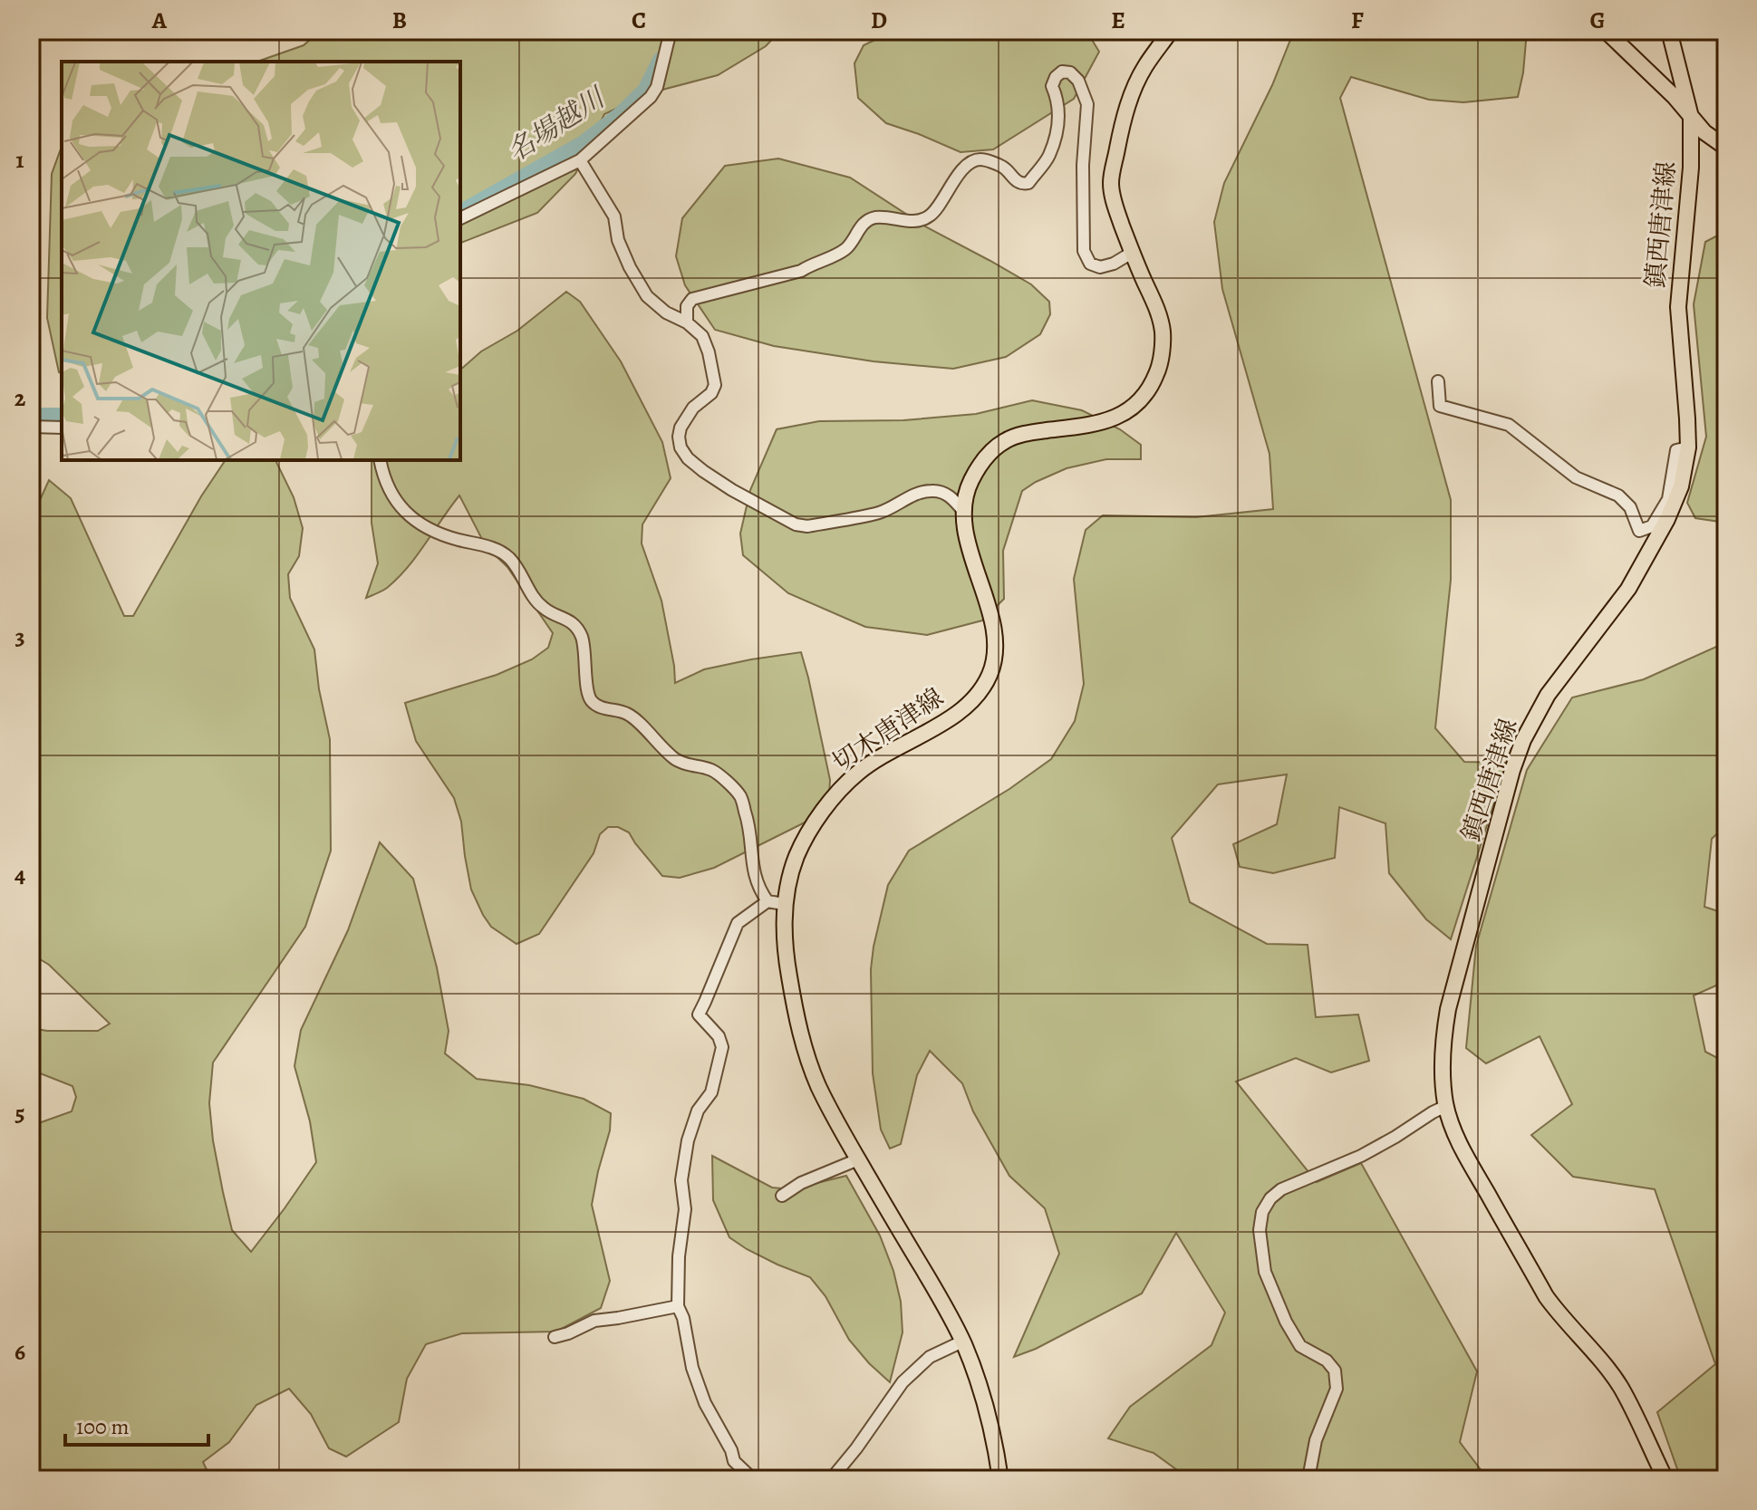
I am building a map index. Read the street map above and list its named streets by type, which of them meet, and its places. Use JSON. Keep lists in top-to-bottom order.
{
  "streets": {
    "main road": ["鎮西唐津線", "切木唐津線"]
  },
  "water": ["名場越川"],
  "scale_bar": "100 m",
  "grid": {
    "columns": [
      "A",
      "B",
      "C",
      "D",
      "E",
      "F",
      "G"
    ],
    "rows": [
      "1",
      "2",
      "3",
      "4",
      "5",
      "6"
    ]
  }
}
